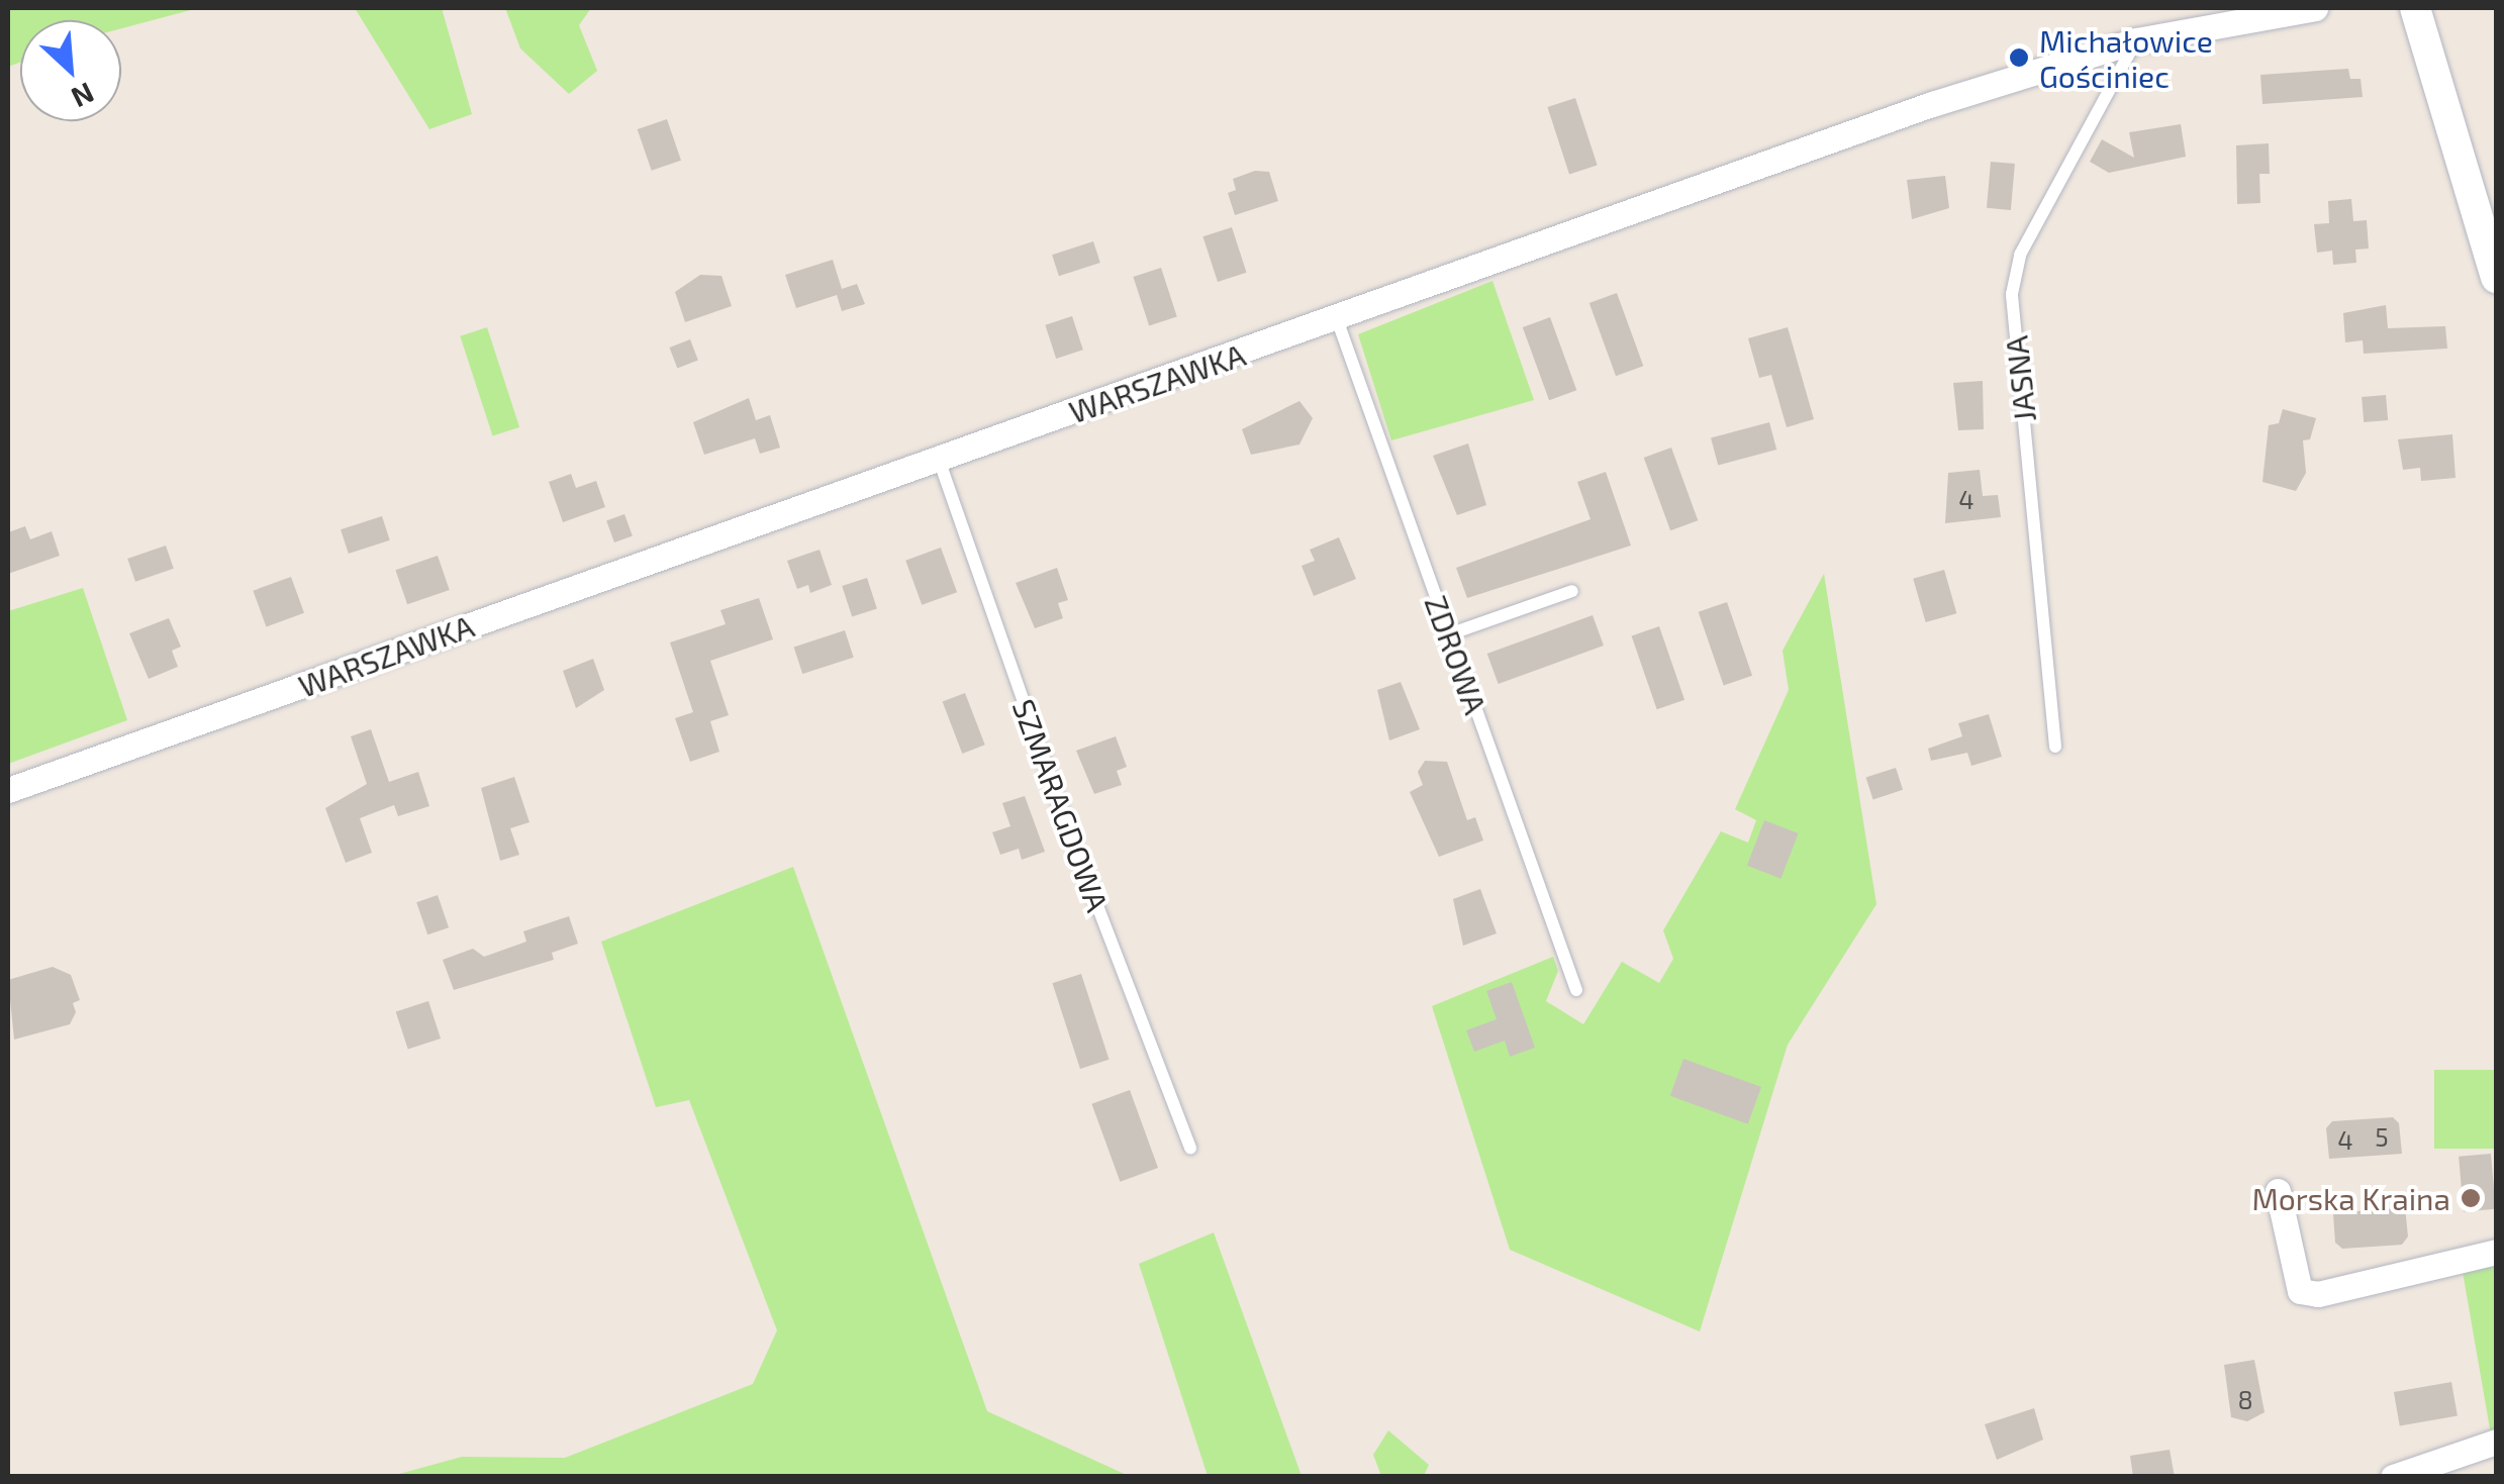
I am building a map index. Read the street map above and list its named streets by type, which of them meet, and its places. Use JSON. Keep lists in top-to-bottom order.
{
  "streets": {
    "street": ["WARSZAWKA"],
    "lane": ["JASNA", "ZDROWA", "SZMARAGDOWA"]
  },
  "crossings": [
    ["JASNA", "WARSZAWKA"],
    ["WARSZAWKA", "ZDROWA"],
    ["WARSZAWKA", "SZMARAGDOWA"]
  ],
  "places": ["Michałowice Gościniec", "Morska Kraina"],
  "house_numbers": [
    "4",
    "5",
    "4",
    "8"
  ],
  "north": "bottom right"
}
